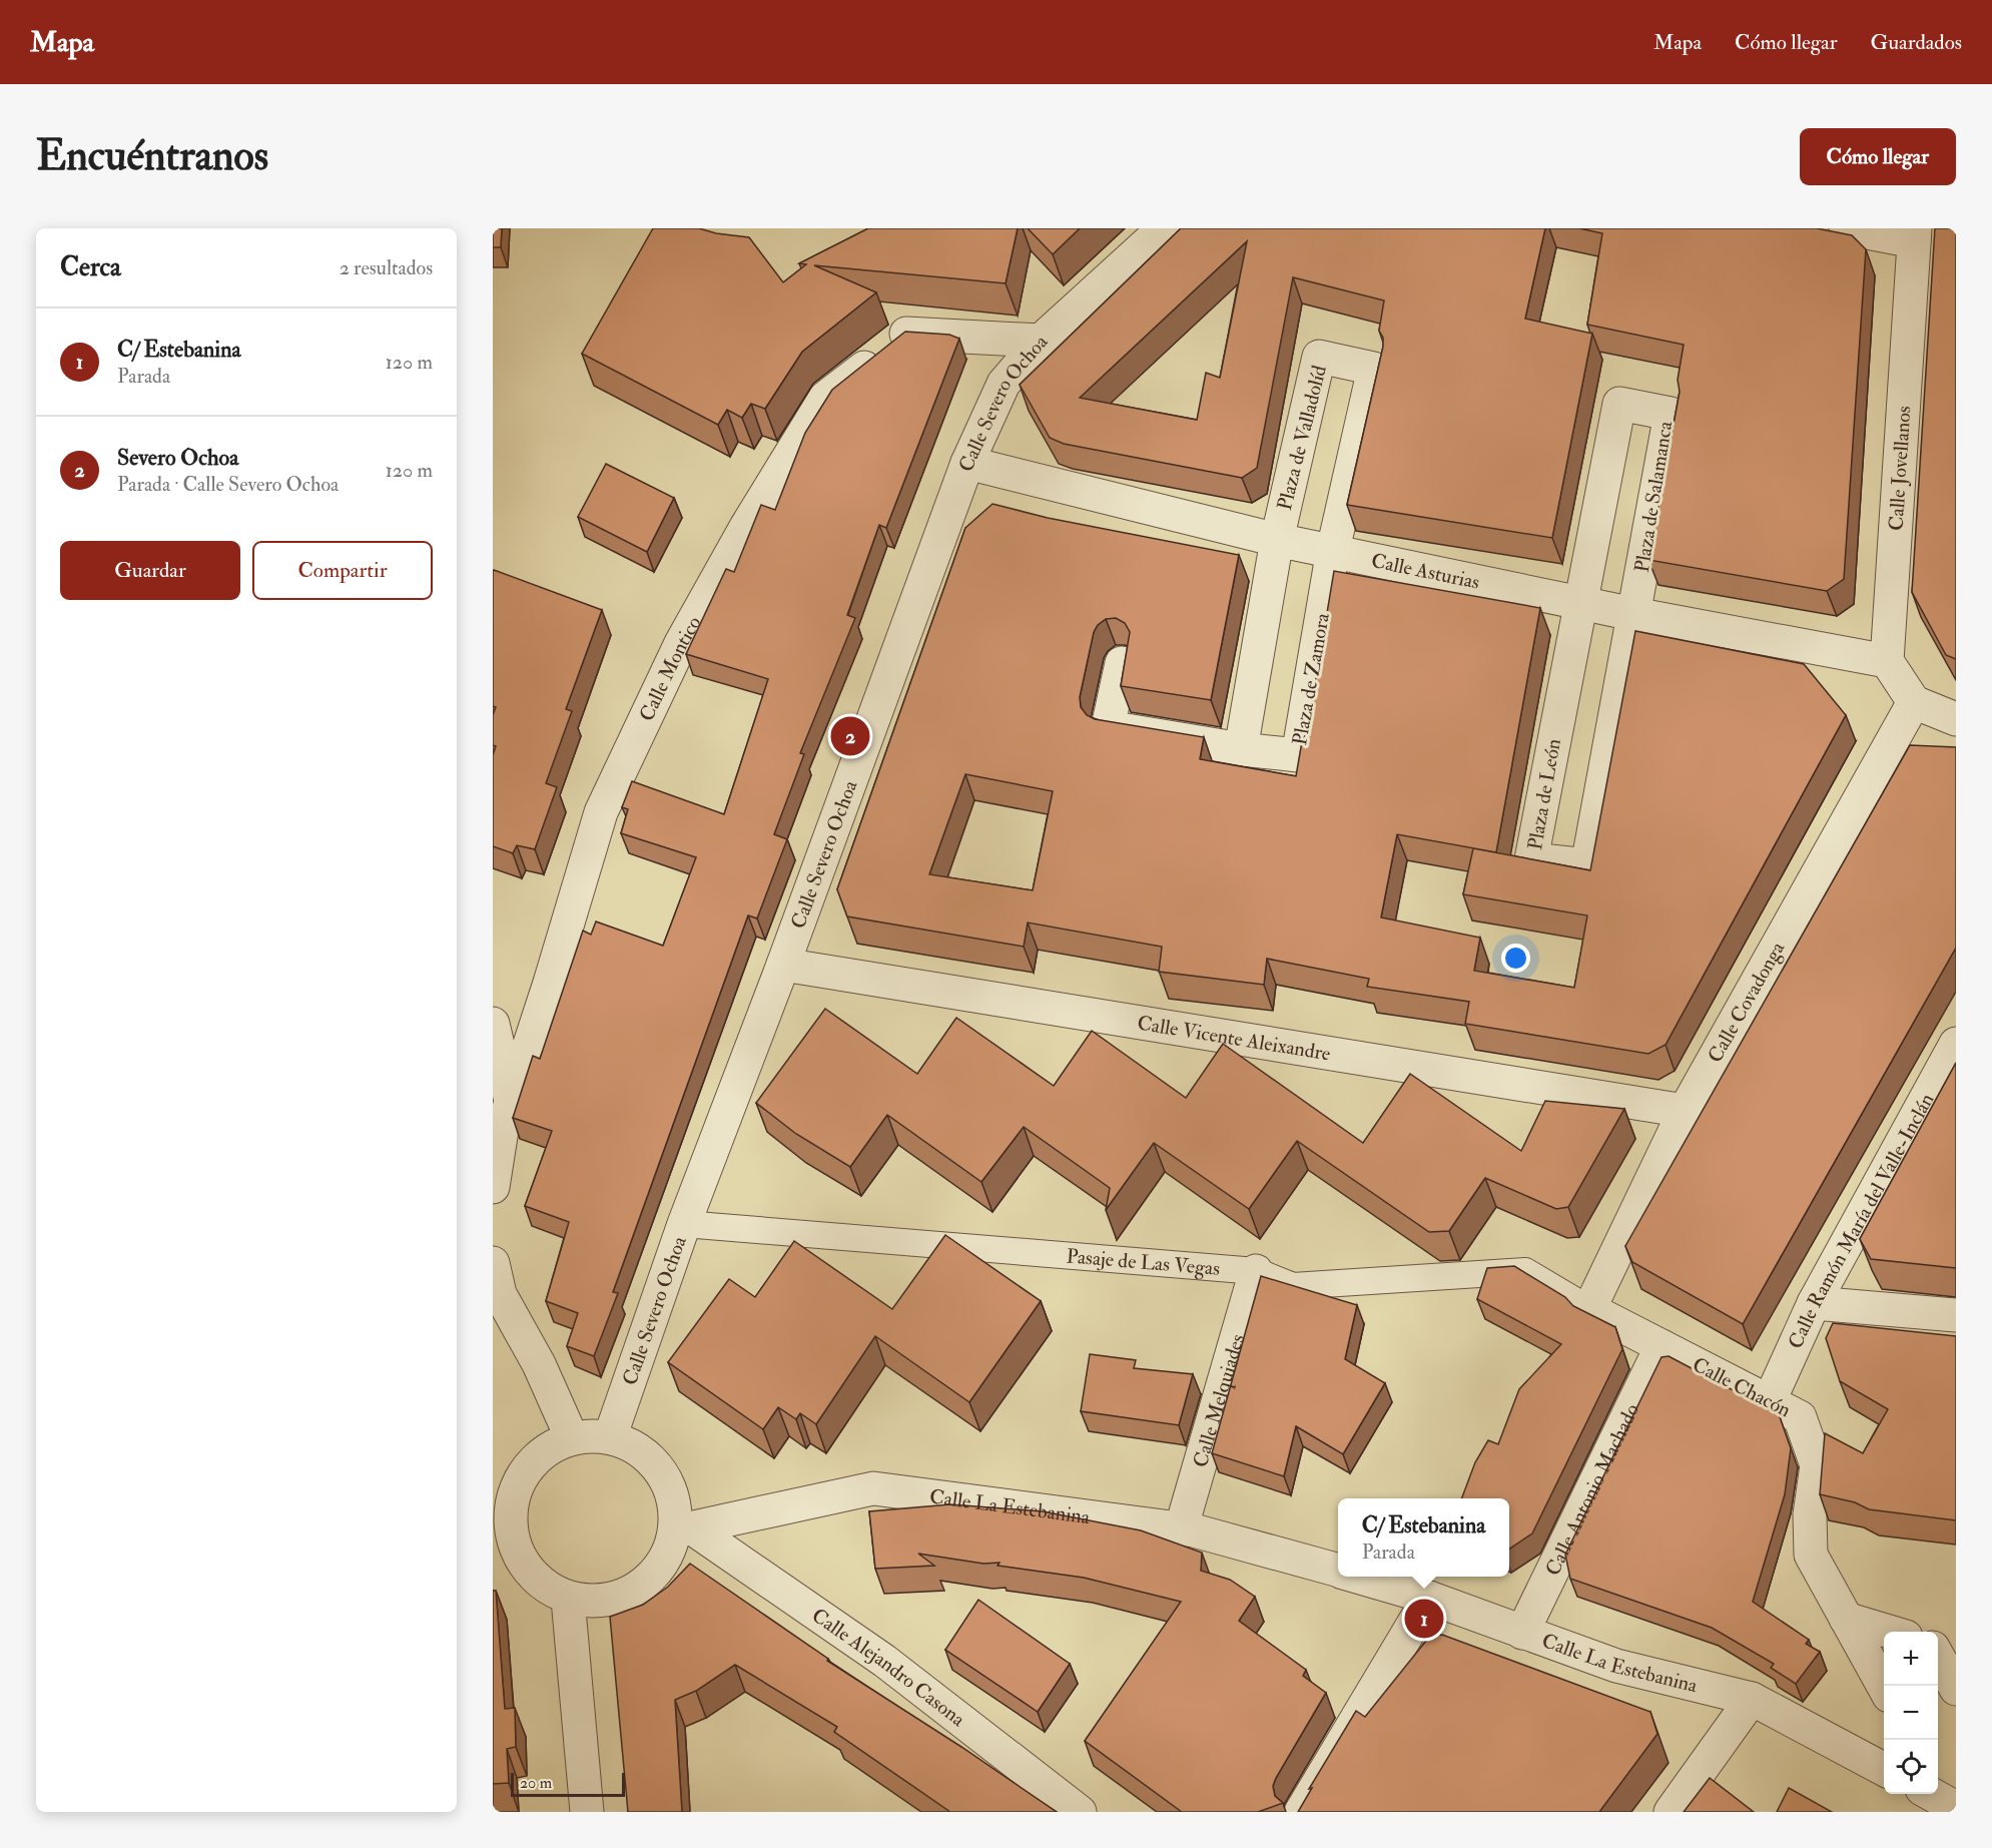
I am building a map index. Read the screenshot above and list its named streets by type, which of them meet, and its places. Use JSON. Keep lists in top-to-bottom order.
{
  "streets": {
    "street": [
      "Calle Severo Ochoa",
      "Plaza de Valladolíd",
      "Calle Jovellanos",
      "Plaza de Salamanca",
      "Calle Asturias",
      "Calle Montico",
      "Plaza de Zamora",
      "Plaza de León",
      "Calle Covadonga",
      "Calle Vicente Aleixandre",
      "Calle Ramón María del Valle-Inclán",
      "Pasaje de Las Vegas",
      "Calle Chacón",
      "Calle Melquiades",
      "Calle Antonio Machado",
      "Calle La Estebanina",
      "Calle Alejandro Casona"
    ]
  },
  "crossings": [
    ["Calle Severo Ochoa", "Calle Asturias"],
    ["Calle Severo Ochoa", "Calle Montico"],
    ["Calle Severo Ochoa", "Calle Vicente Aleixandre"],
    ["Calle Severo Ochoa", "Pasaje de Las Vegas"],
    ["Calle Severo Ochoa", "Calle La Estebanina"],
    ["Calle Severo Ochoa", "Calle Alejandro Casona"],
    ["Plaza de Valladolíd", "Calle Asturias"],
    ["Plaza de Valladolíd", "Plaza de Zamora"],
    ["Calle Jovellanos", "Calle Asturias"],
    ["Plaza de Salamanca", "Calle Asturias"],
    ["Plaza de Salamanca", "Plaza de León"],
    ["Calle Asturias", "Plaza de Zamora"],
    ["Calle Asturias", "Plaza de León"],
    ["Calle Covadonga", "Calle Vicente Aleixandre"],
    ["Calle Covadonga", "Pasaje de Las Vegas"],
    ["Calle Covadonga", "Calle Chacón"],
    ["Calle Ramón María del Valle-Inclán", "Calle Chacón"],
    ["Pasaje de Las Vegas", "Calle Chacón"],
    ["Pasaje de Las Vegas", "Calle Melquiades"],
    ["Calle Chacón", "Calle Antonio Machado"],
    ["Calle Melquiades", "Calle La Estebanina"],
    ["Calle Antonio Machado", "Calle La Estebanina"],
    ["Calle La Estebanina", "Calle Alejandro Casona"]
  ],
  "scale_bar": "20 m",
  "page": {
    "header": "Mapa",
    "nav": ["Mapa", "Cómo llegar", "Guardados"],
    "buttons": [
      "Cómo llegar",
      ["Guardar", "Compartir"]
    ],
    "title": "Encuéntranos",
    "heading": ["Cerca", "2 resultados"],
    "list": [
      {
        "mark": "1",
        "name": "C/ Estebanina",
        "note": "Parada",
        "value": "120 m"
      },
      {
        "mark": "2",
        "name": "Severo Ochoa",
        "note": "Parada · Calle Severo Ochoa",
        "value": "120 m"
      }
    ],
    "pins": ["2", "1"],
    "popup": ["C/ Estebanina", "Parada"],
    "map_buttons": ["+", "−"],
    "scale": "20 m"
  }
}
